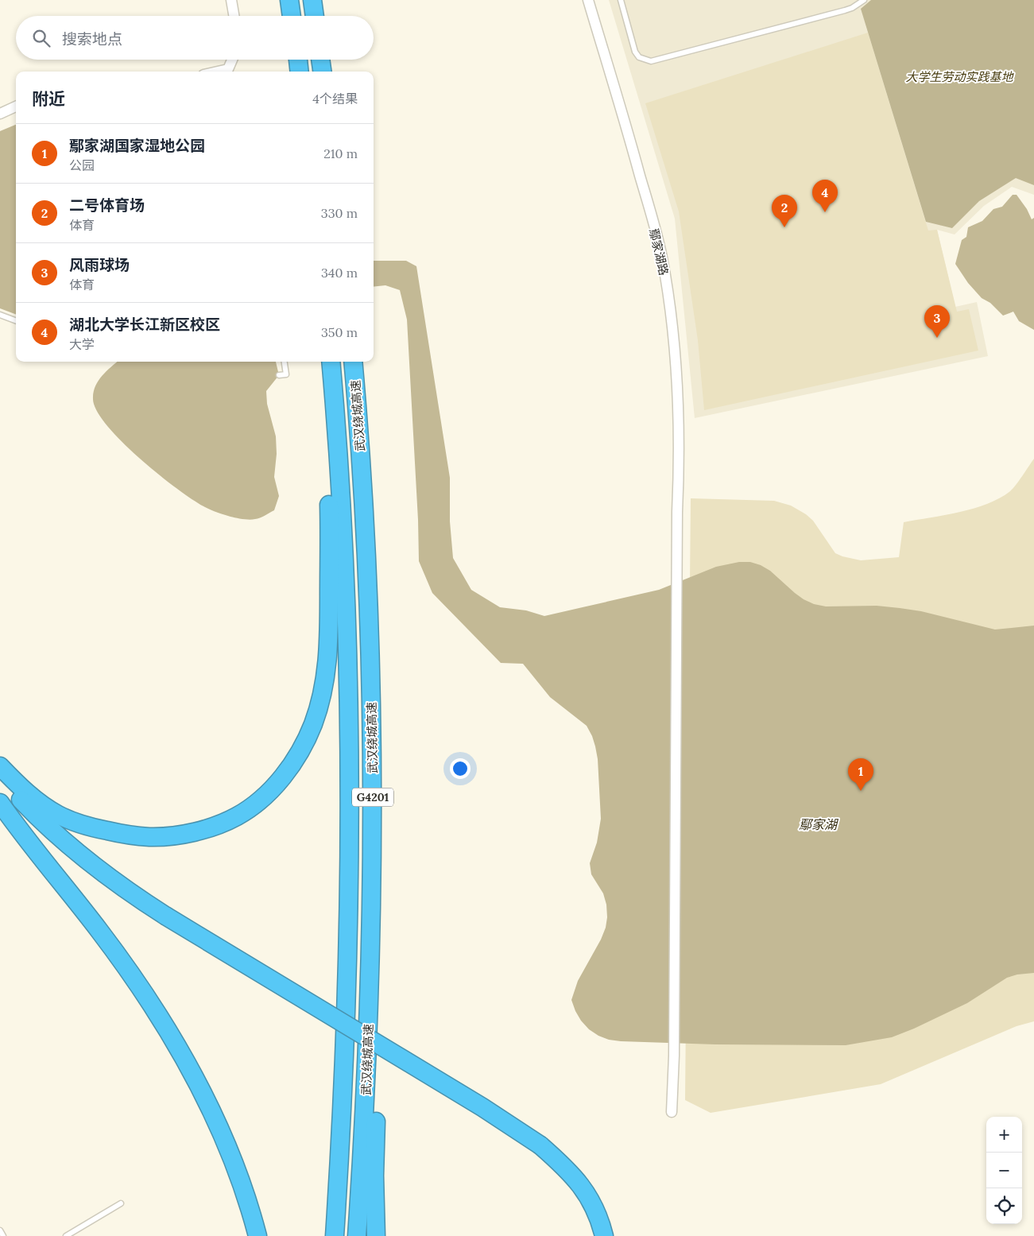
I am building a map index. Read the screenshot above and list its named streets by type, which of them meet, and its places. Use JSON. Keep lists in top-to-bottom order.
{
  "streets": {
    "highway": ["武汉绕城高速", "G4201"],
    "street": ["鄢家湖路"]
  },
  "water": ["鄢家湖"],
  "parks": ["大学生劳动实践基地"],
  "page": {
    "search": "搜索地点",
    "heading": ["附近", "4个结果"],
    "list": [
      {
        "mark": "1",
        "name": "鄢家湖国家湿地公园",
        "note": "公园",
        "value": "210 m"
      },
      {
        "mark": "2",
        "name": "二号体育场",
        "note": "体育",
        "value": "330 m"
      },
      {
        "mark": "3",
        "name": "风雨球场",
        "note": "体育",
        "value": "340 m"
      },
      {
        "mark": "4",
        "name": "湖北大学长江新区校区",
        "note": "大学",
        "value": "350 m"
      }
    ],
    "pins": [
      "4",
      "2",
      "3",
      "1"
    ],
    "map_buttons": ["+", "−"]
  }
}
